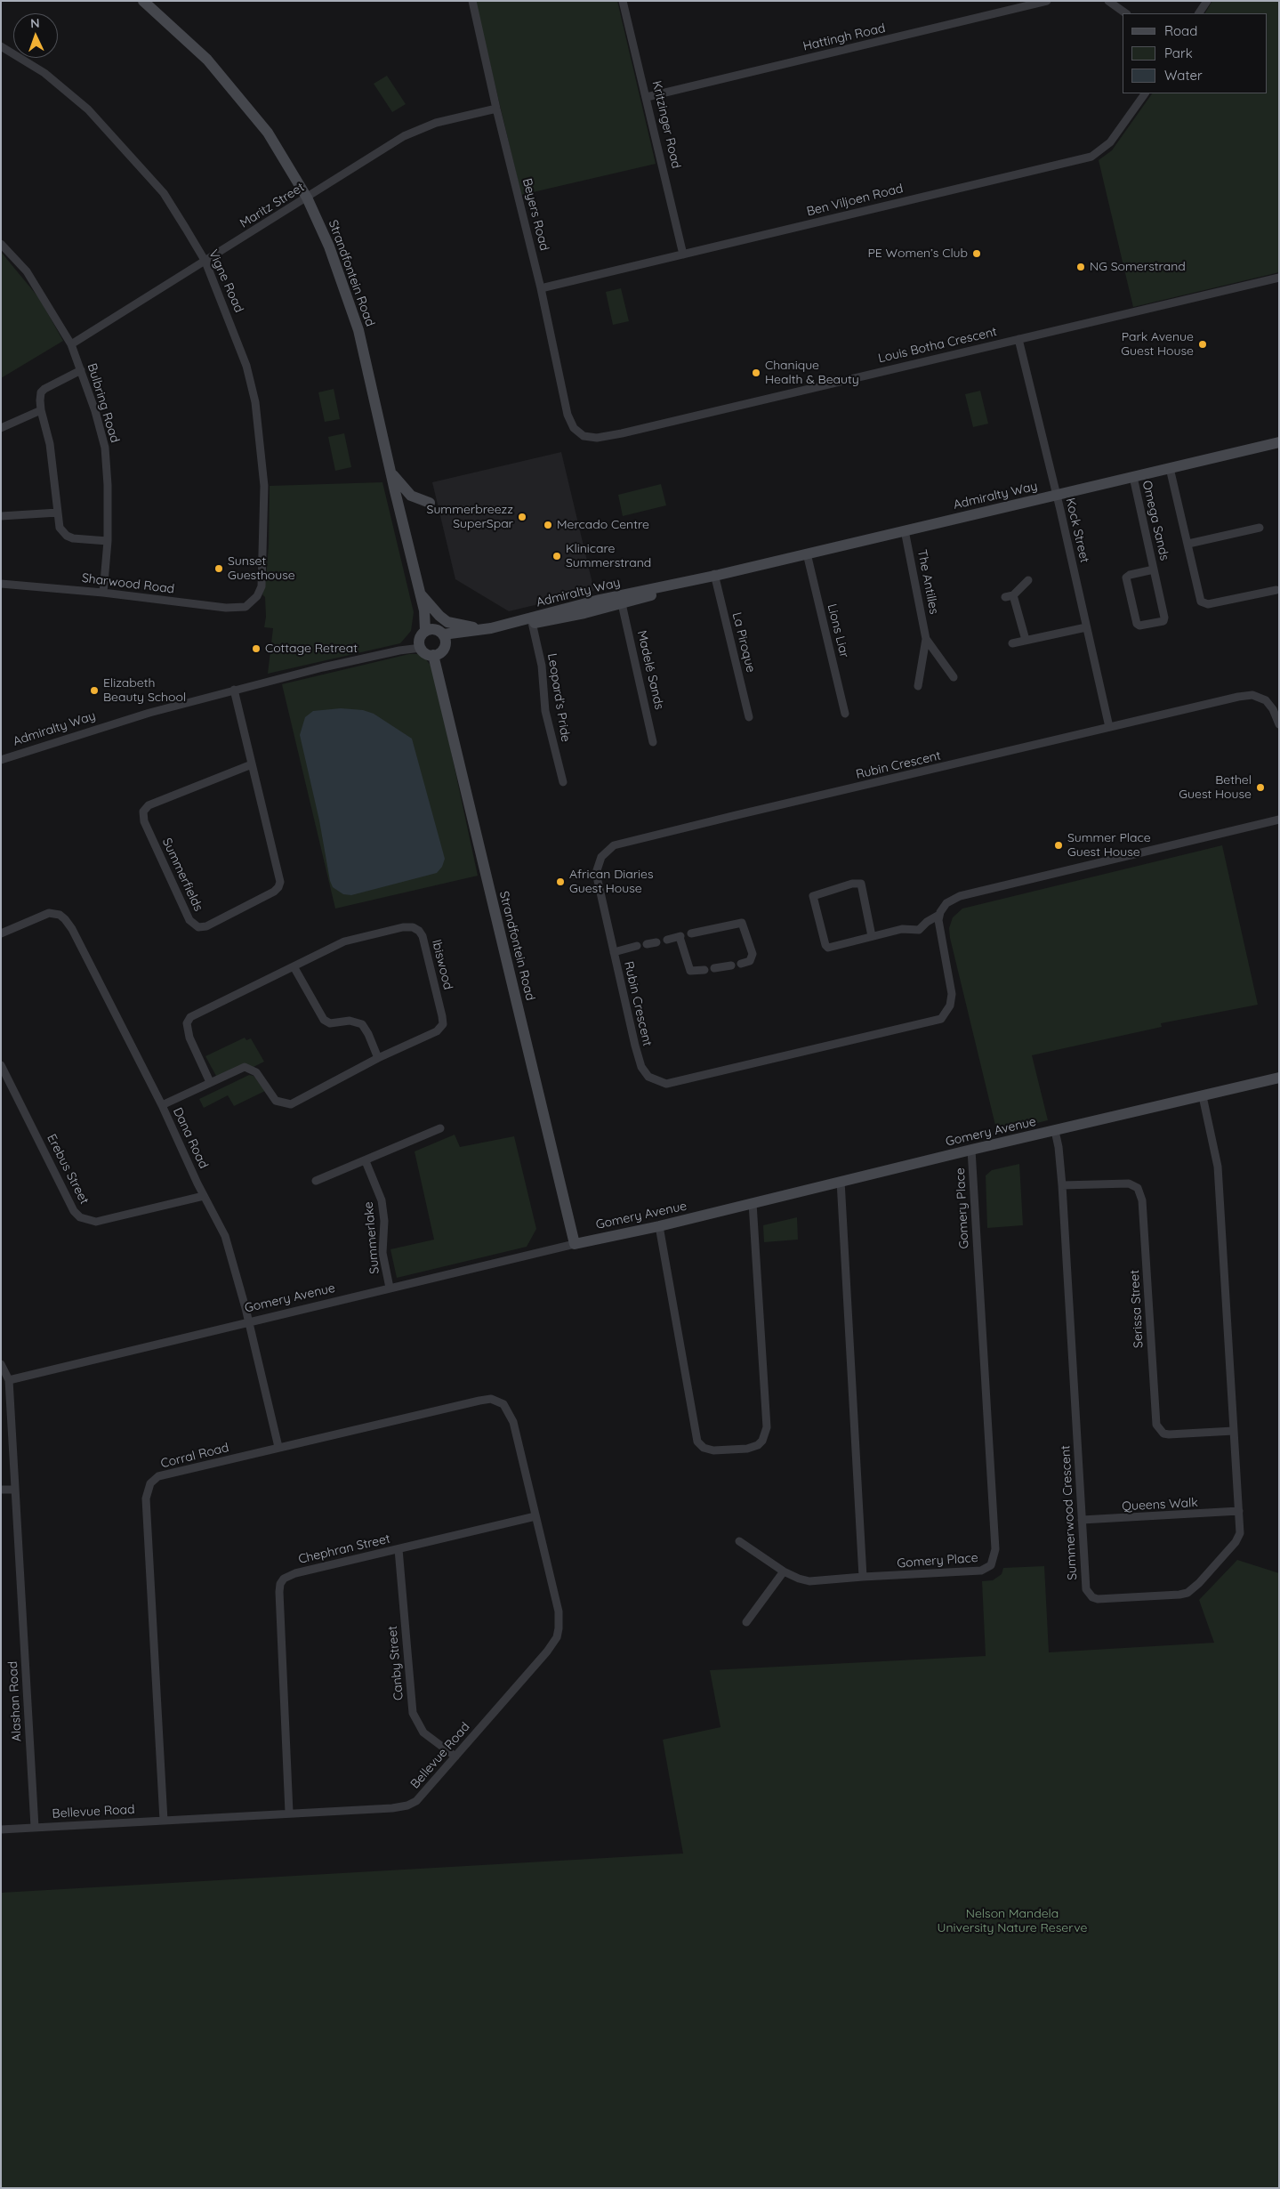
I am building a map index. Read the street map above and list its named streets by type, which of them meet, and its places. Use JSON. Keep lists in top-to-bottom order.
{
  "streets": {
    "main road": ["Strandfontein Road", "Admiralty Way", "Gomery Avenue"],
    "street": [
      "Hattingh Road",
      "Kritzinger Road",
      "Ben Viljoen Road",
      "Maritz Street",
      "Beyers Road",
      "Vigne Road",
      "Louis Botha Crescent",
      "Bulbring Road",
      "Omega Sands",
      "Kock Street",
      "The Antilles",
      "Sharwood Road",
      "Lions Liar",
      "La Piroque",
      "Madelé Sands",
      "Leopard’s Pride",
      "Rubin Crescent",
      "Summerfields",
      "Ibiswood",
      "Dana Road",
      "Erebus Street",
      "Gomery Place",
      "Summerlake",
      "Serissa Street",
      "Corral Road",
      "Queens Walk",
      "Summerwood Crescent",
      "Chephran Street",
      "Canby Street",
      "Alashan Road",
      "Bellevue Road"
    ]
  },
  "crossings": [
    ["Hattingh Road", "Kritzinger Road"],
    ["Kritzinger Road", "Ben Viljoen Road"],
    ["Ben Viljoen Road", "Beyers Road"],
    ["Maritz Street", "Beyers Road"],
    ["Maritz Street", "Strandfontein Road"],
    ["Maritz Street", "Vigne Road"],
    ["Maritz Street", "Bulbring Road"],
    ["Beyers Road", "Louis Botha Crescent"],
    ["Strandfontein Road", "Admiralty Way"],
    ["Strandfontein Road", "Gomery Avenue"],
    ["Vigne Road", "Sharwood Road"],
    ["Louis Botha Crescent", "Kock Street"],
    ["Bulbring Road", "Sharwood Road"],
    ["Admiralty Way", "Omega Sands"],
    ["Admiralty Way", "Kock Street"],
    ["Admiralty Way", "The Antilles"],
    ["Admiralty Way", "Lions Liar"],
    ["Admiralty Way", "La Piroque"],
    ["Admiralty Way", "Madelé Sands"],
    ["Admiralty Way", "Leopard’s Pride"],
    ["Admiralty Way", "Summerfields"],
    ["Kock Street", "Rubin Crescent"],
    ["Ibiswood", "Dana Road"],
    ["Gomery Avenue", "Dana Road"],
    ["Gomery Avenue", "Gomery Place"],
    ["Gomery Avenue", "Summerlake"],
    ["Gomery Avenue", "Summerwood Crescent"],
    ["Gomery Avenue", "Alashan Road"],
    ["Dana Road", "Erebus Street"],
    ["Dana Road", "Corral Road"],
    ["Serissa Street", "Summerwood Crescent"],
    ["Corral Road", "Bellevue Road"],
    ["Queens Walk", "Summerwood Crescent"],
    ["Chephran Street", "Canby Street"],
    ["Chephran Street", "Bellevue Road"],
    ["Canby Street", "Bellevue Road"],
    ["Alashan Road", "Bellevue Road"]
  ],
  "parks": ["Nelson Mandela University Nature Reserve"],
  "places": [
    "PE Women’s Club",
    "NG Somerstrand",
    "Park Avenue Guest House",
    "Chanique Health & Beauty",
    "Summerbreezz SuperSpar",
    "Mercado Centre",
    "Klinicare Summerstrand",
    "Sunset Guesthouse",
    "Cottage Retreat",
    "Elizabeth Beauty School",
    "Bethel Guest House",
    "Summer Place Guest House",
    "African Diaries Guest House"
  ],
  "legend": ["Road", "Park", "Water"],
  "north": "top"
}
